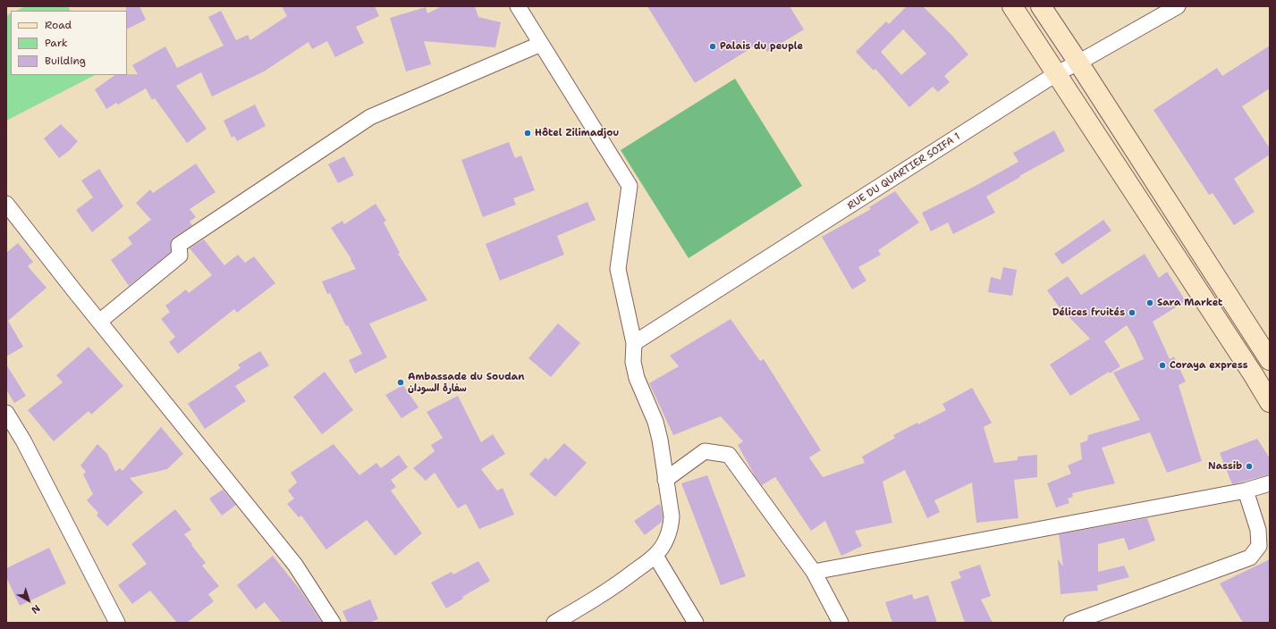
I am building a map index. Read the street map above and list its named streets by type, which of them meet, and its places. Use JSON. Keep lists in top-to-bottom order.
{
  "streets": {
    "street": ["RUE DU QUARTIER SOIFA 1"]
  },
  "places": [
    "Palais du peuple",
    "Hôtel Zilimadjou",
    "Sara Market",
    "Délices fruités",
    "Coraya express",
    "Ambassade du Soudan سفارة السودان",
    "Nassib"
  ],
  "legend": ["Road", "Park", "Building"],
  "north": "bottom right"
}
